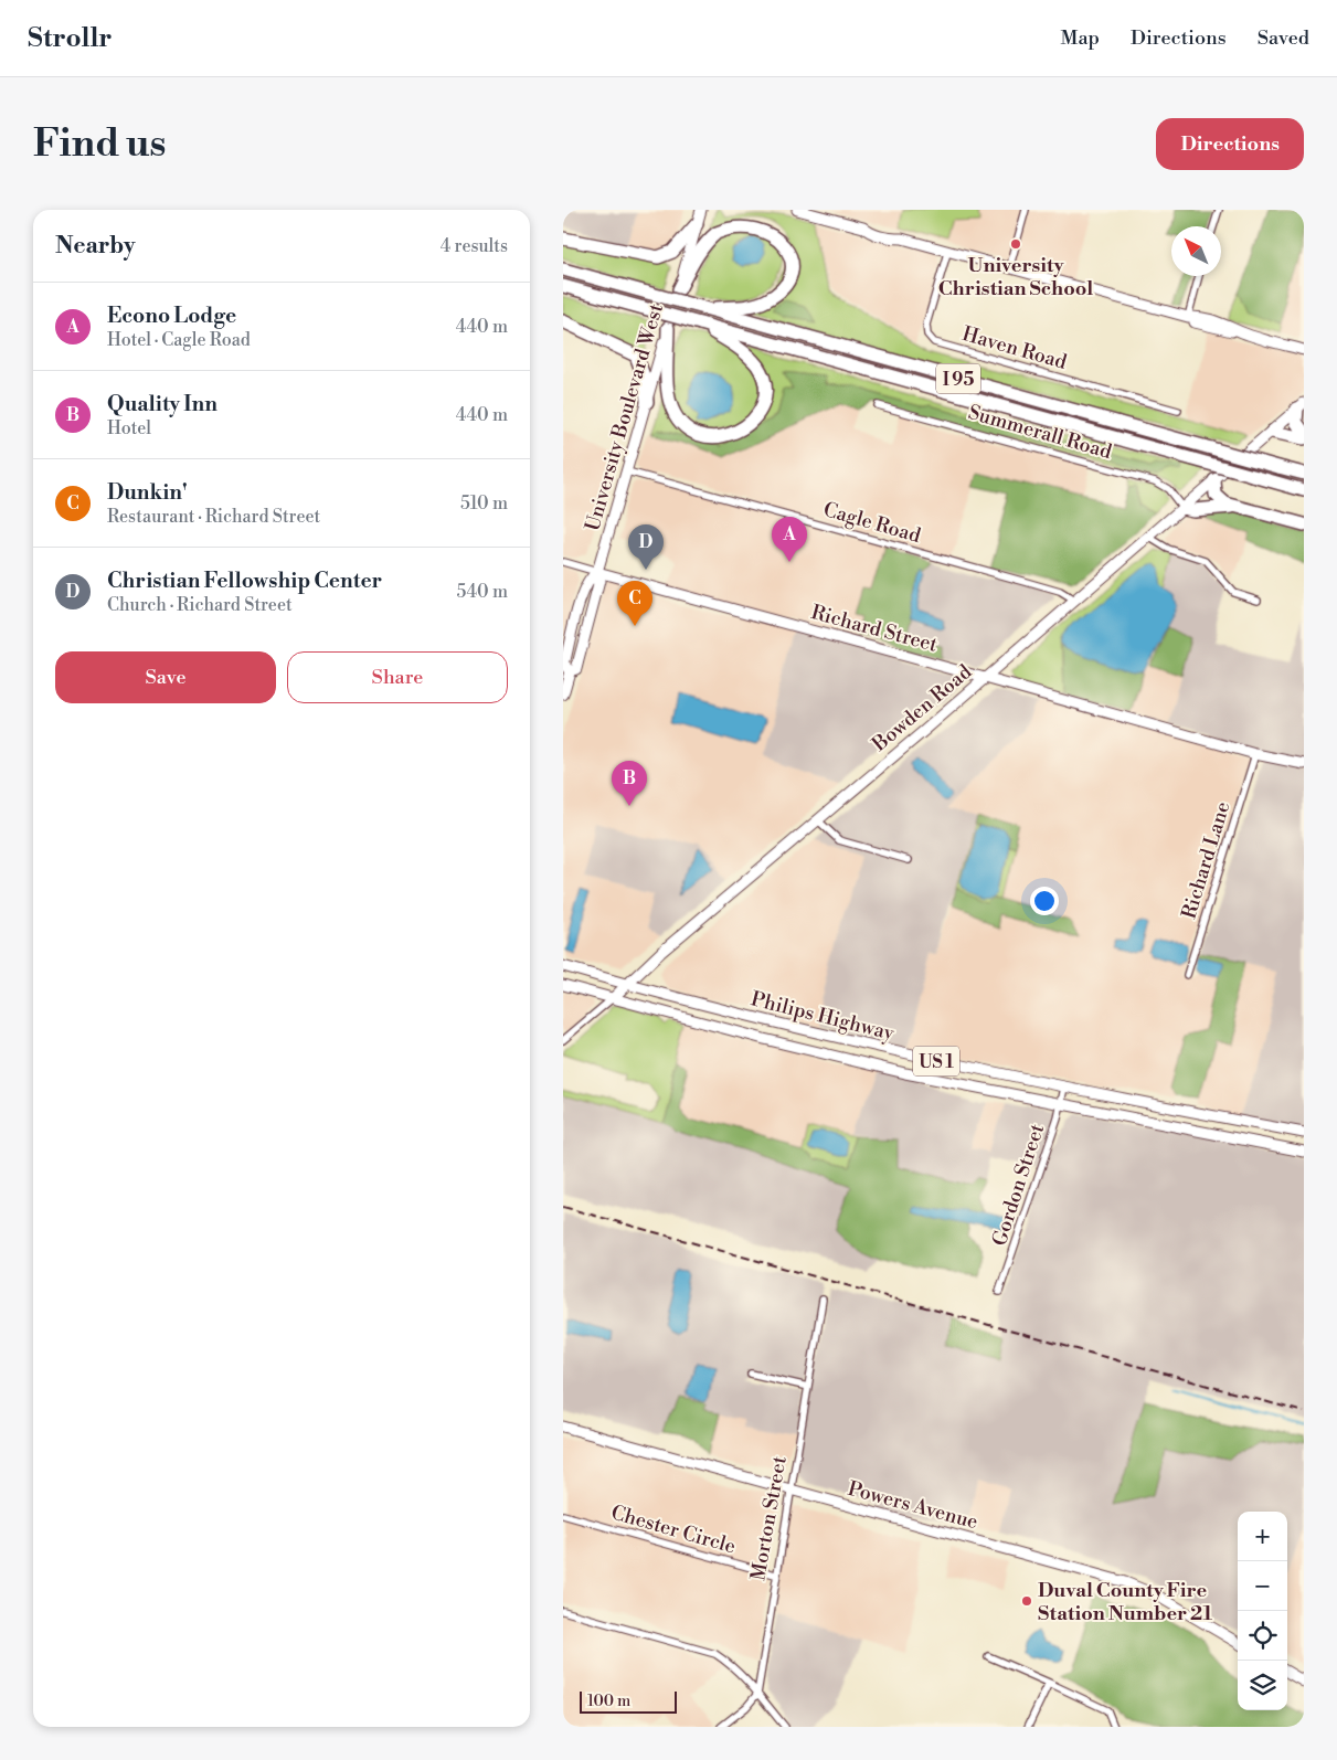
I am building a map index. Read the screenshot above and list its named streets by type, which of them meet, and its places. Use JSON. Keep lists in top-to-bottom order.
{
  "streets": {
    "highway": ["I 95"],
    "main road": [
      "University Boulevard West",
      "Richard Street",
      "Bowden Road",
      "Philips Highway",
      "US 1",
      "Powers Avenue"
    ],
    "street": [
      "Haven Road",
      "Summerall Road",
      "Cagle Road",
      "Richard Lane",
      "Gordon Street",
      "Morton Street",
      "Chester Circle"
    ]
  },
  "crossings": [
    ["University Boulevard West", "Cagle Road"],
    ["University Boulevard West", "Richard Street"],
    ["Summerall Road", "Bowden Road"],
    ["Cagle Road", "Bowden Road"],
    ["Richard Street", "Bowden Road"],
    ["Richard Street", "Richard Lane"],
    ["Bowden Road", "Philips Highway"],
    ["Philips Highway", "Gordon Street"],
    ["Powers Avenue", "Morton Street"],
    ["Morton Street", "Chester Circle"]
  ],
  "places": ["University Christian School", "Duval County Fire Station Number 21"],
  "scale_bar": "100 m",
  "north": "top left",
  "page": {
    "header": "Strollr",
    "nav": ["Map", "Directions", "Saved"],
    "buttons": [
      "Directions",
      ["Save", "Share"]
    ],
    "title": "Find us",
    "heading": ["Nearby", "4 results"],
    "list": [
      {
        "mark": "A",
        "name": "Econo Lodge",
        "note": "Hotel · Cagle Road",
        "value": "440 m"
      },
      {
        "mark": "B",
        "name": "Quality Inn",
        "note": "Hotel",
        "value": "440 m"
      },
      {
        "mark": "C",
        "name": "Dunkin'",
        "note": "Restaurant · Richard Street",
        "value": "510 m"
      },
      {
        "mark": "D",
        "name": "Christian Fellowship Center",
        "note": "Church · Richard Street",
        "value": "540 m"
      }
    ],
    "pins": [
      "A",
      "D",
      "C",
      "B"
    ],
    "map_buttons": ["+", "−"],
    "scale": "100 m"
  }
}
